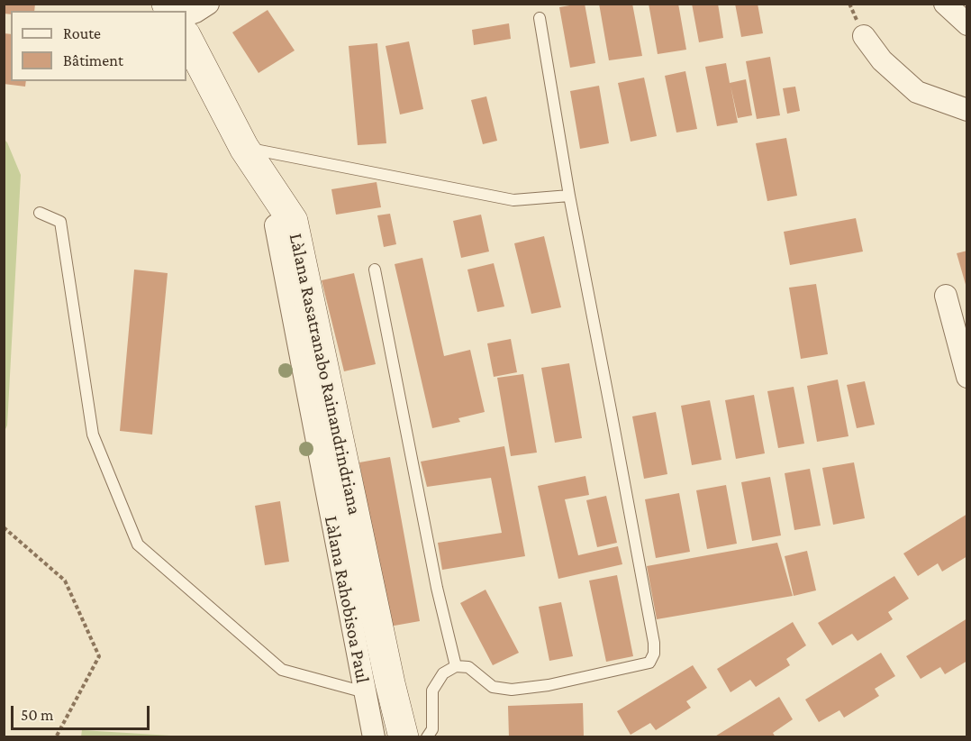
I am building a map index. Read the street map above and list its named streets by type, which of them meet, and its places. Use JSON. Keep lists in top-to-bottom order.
{
  "streets": {
    "street": ["Làlana Rasatranabo Rainandrindriana", "Làlana Rahobisoa Paul"]
  },
  "crossings": [
    ["Làlana Rasatranabo Rainandrindriana", "Làlana Rahobisoa Paul"]
  ],
  "legend": ["Route", "Bâtiment"],
  "scale_bar": "50 m"
}
